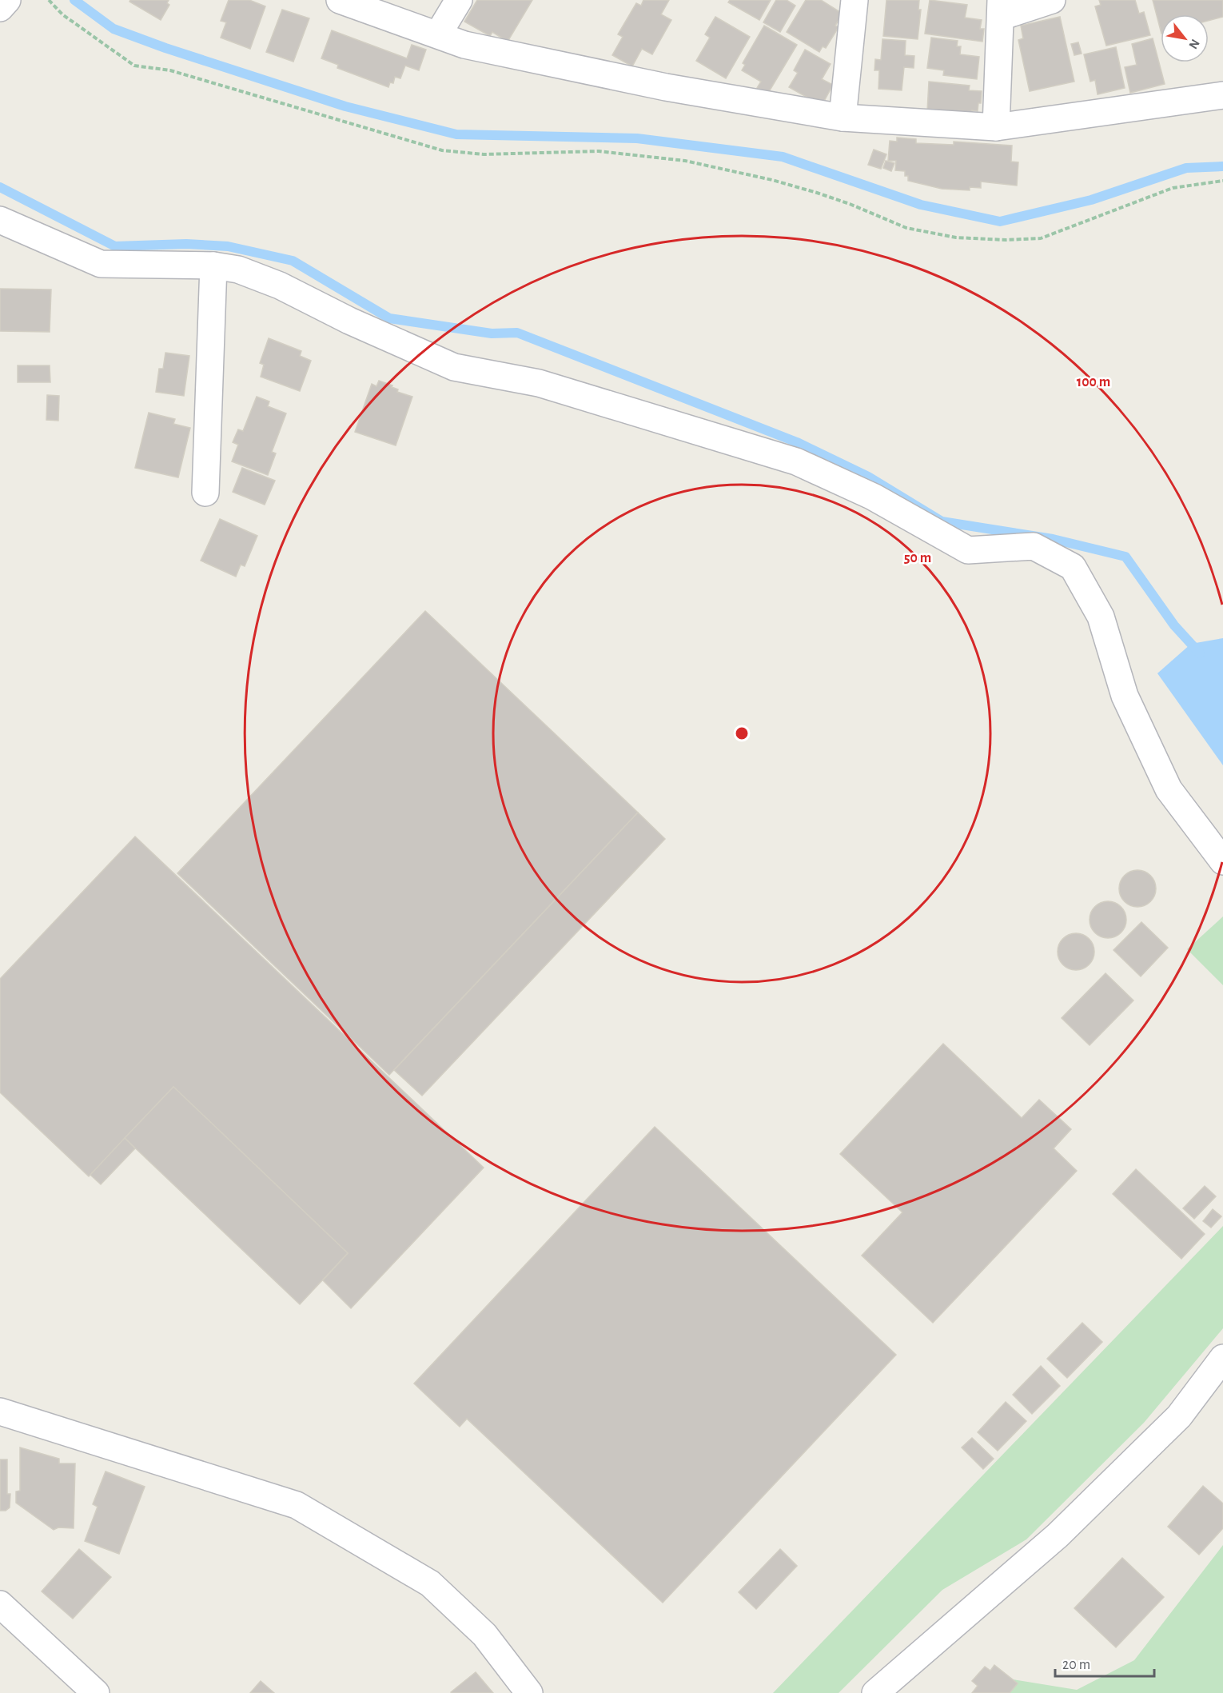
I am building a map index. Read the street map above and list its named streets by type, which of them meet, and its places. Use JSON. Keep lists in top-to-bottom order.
{
  "scale_bar": "20 m",
  "north": "bottom right",
  "rings": ["100 m", "50 m"]
}
